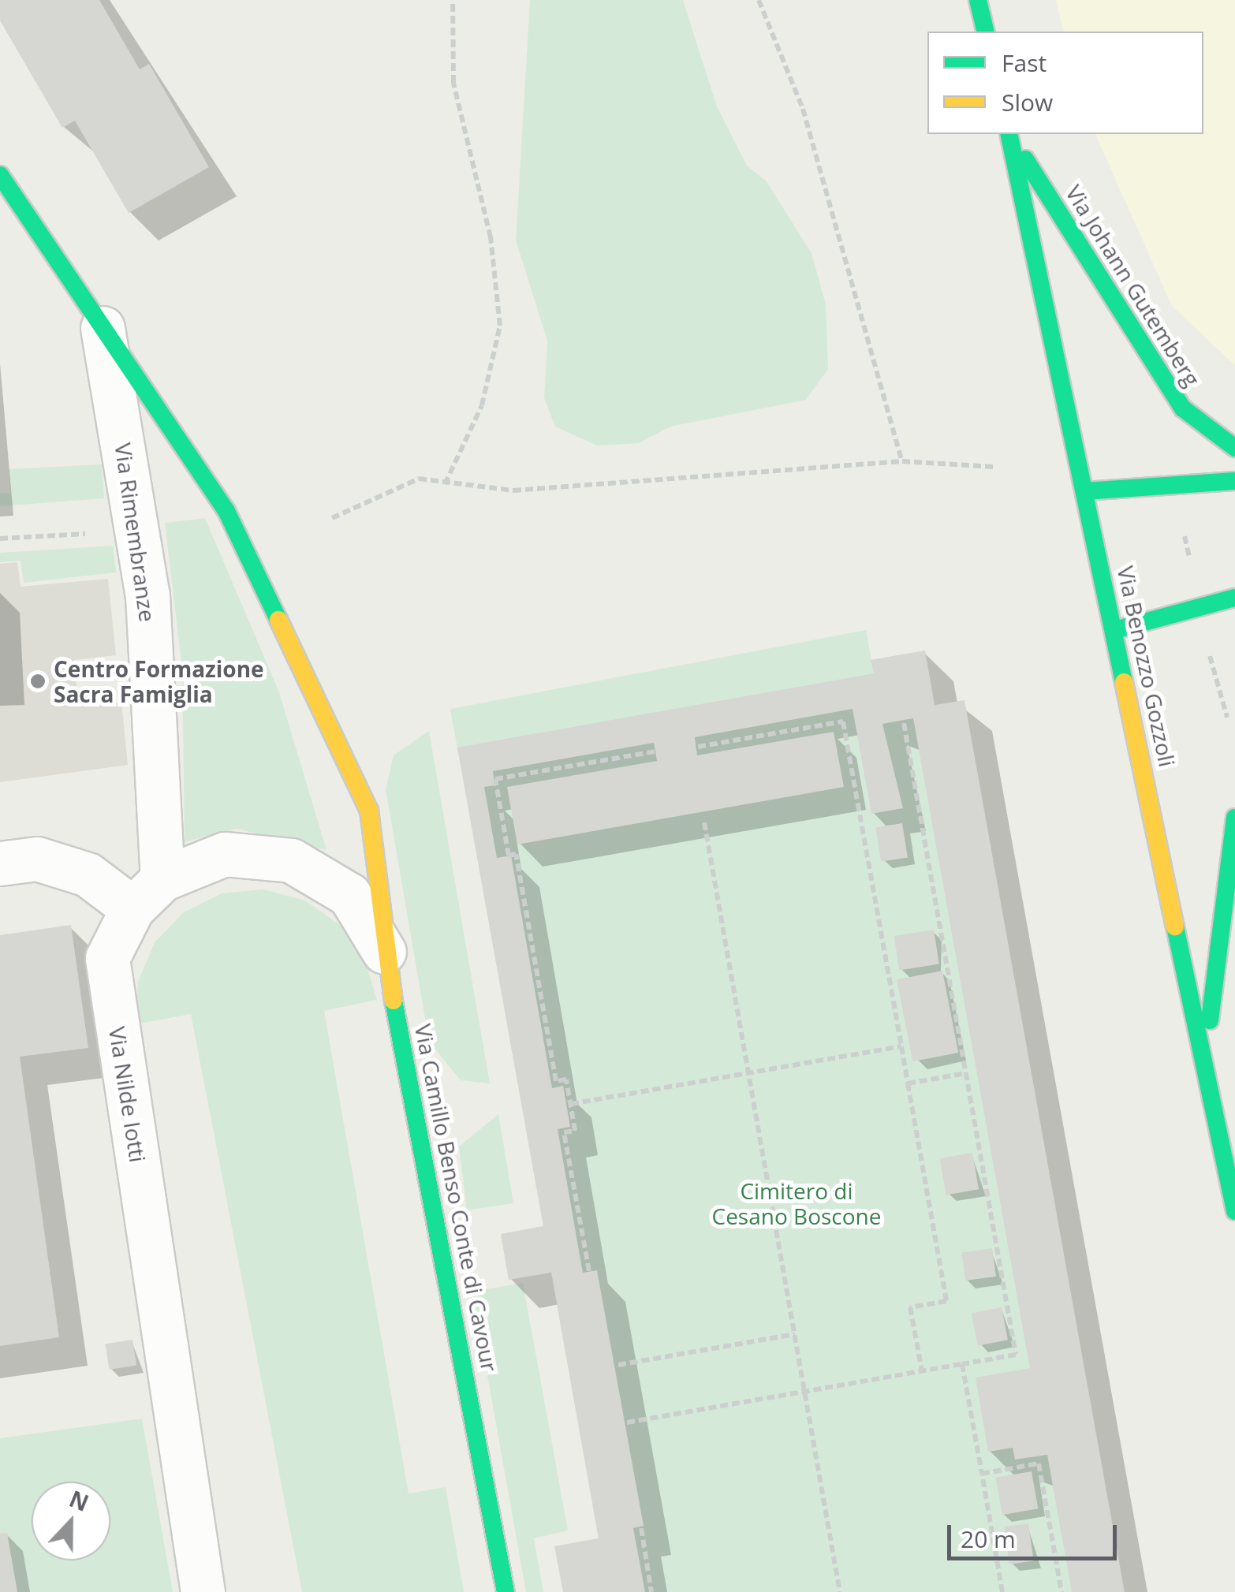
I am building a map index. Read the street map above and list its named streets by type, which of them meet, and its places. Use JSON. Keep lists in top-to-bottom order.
{
  "streets": {
    "street": [
      "Via Johann Gutemberg",
      "Via Rimembranze",
      "Via Benozzo Gozzoli",
      "Via Nilde Iotti",
      "Via Camillo Benso Conte di Cavour"
    ]
  },
  "crossings": [
    ["Via Rimembranze", "Via Nilde Iotti"],
    ["Via Rimembranze", "Via Camillo Benso Conte di Cavour"]
  ],
  "parks": ["Cimitero di Cesano Boscone"],
  "places": ["Centro Formazione Sacra Famiglia"],
  "legend": ["Fast", "Slow"],
  "scale_bar": "20 m",
  "north": "top"
}
